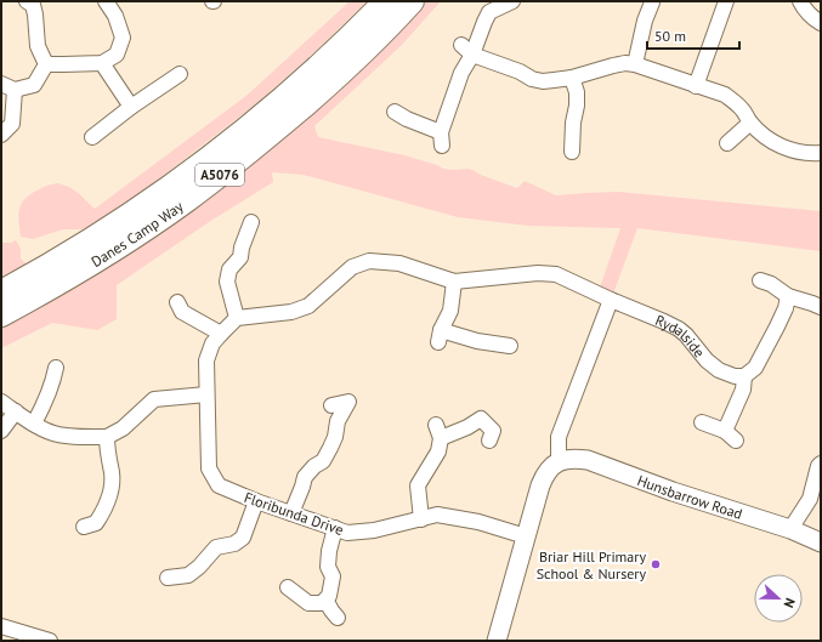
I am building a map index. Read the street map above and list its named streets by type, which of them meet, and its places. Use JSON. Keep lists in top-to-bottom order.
{
  "streets": {
    "highway": ["A5076", "Danes Camp Way"],
    "street": ["Rydalside", "Hunsbarrow Road", "Floribunda Drive"]
  },
  "places": ["Briar Hill Primary School & Nursery"],
  "scale_bar": "50 m",
  "north": "right"
}
